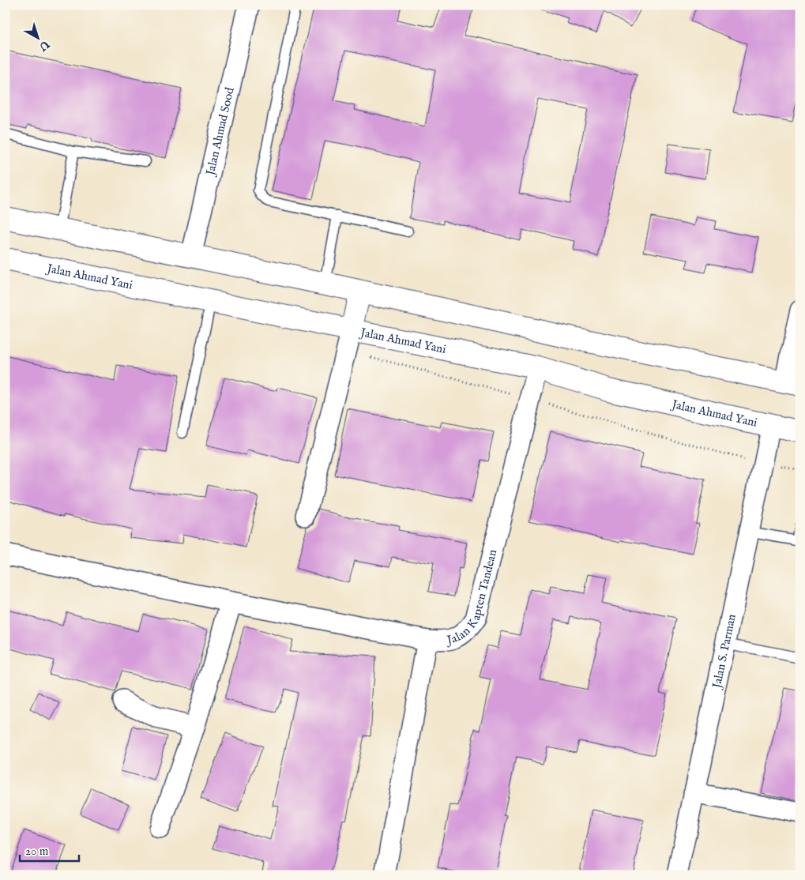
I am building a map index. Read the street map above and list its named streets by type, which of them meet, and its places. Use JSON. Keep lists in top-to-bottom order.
{
  "streets": {
    "main road": ["Jalan Ahmad Yani"],
    "street": ["Jalan Ahmad Sood", "Jalan Kapten Tandean", "Jalan S. Parman"]
  },
  "crossings": [
    ["Jalan Ahmad Yani", "Jalan Kapten Tandean"],
    ["Jalan Ahmad Yani", "Jalan S. Parman"]
  ],
  "scale_bar": "20 m",
  "north": "bottom right"
}
